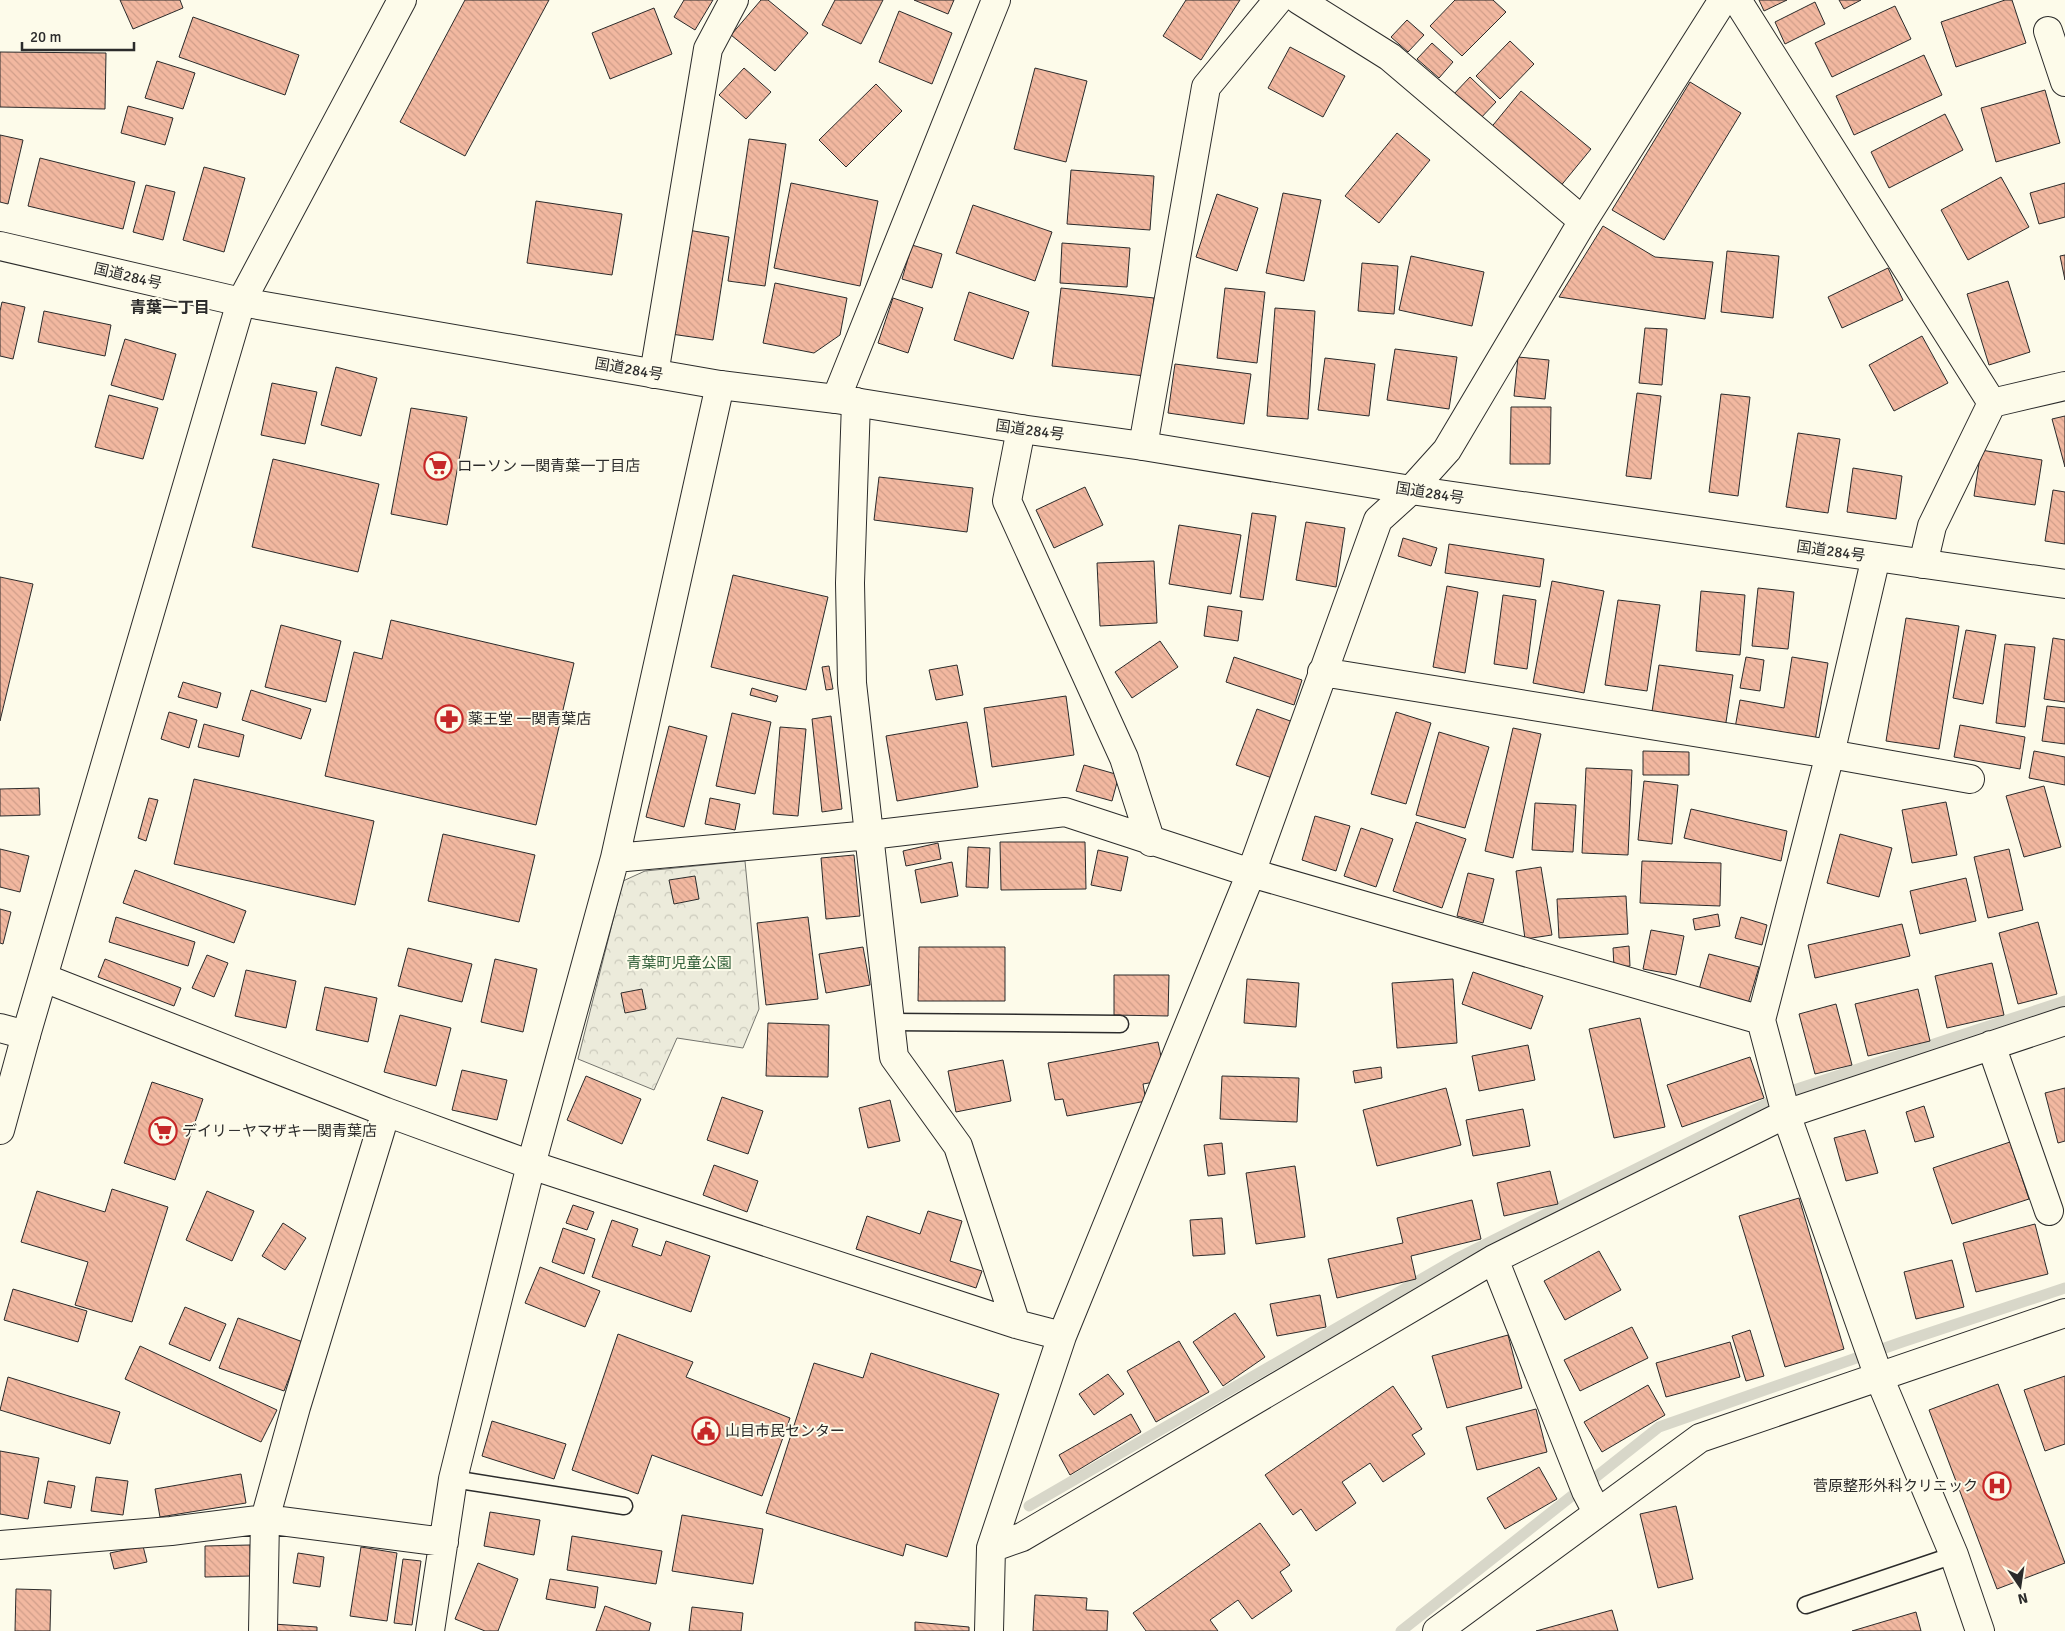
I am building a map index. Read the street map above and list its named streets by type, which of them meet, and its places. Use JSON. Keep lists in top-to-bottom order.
{
  "streets": {
    "main road": ["国道284号"]
  },
  "districts": ["青葉一丁目"],
  "parks": ["青葉町児童公園"],
  "places": {
    "supermarket": ["ローソン 一関青葉一丁目店", "デイリ－ヤマザキ一関青葉店"],
    "pharmacy": ["薬王堂 一関青葉店"],
    "public building": ["山目市民センター"],
    "hospital": ["菅原整形外科クリニック"]
  },
  "scale_bar": "20 m",
  "north": "bottom"
}
